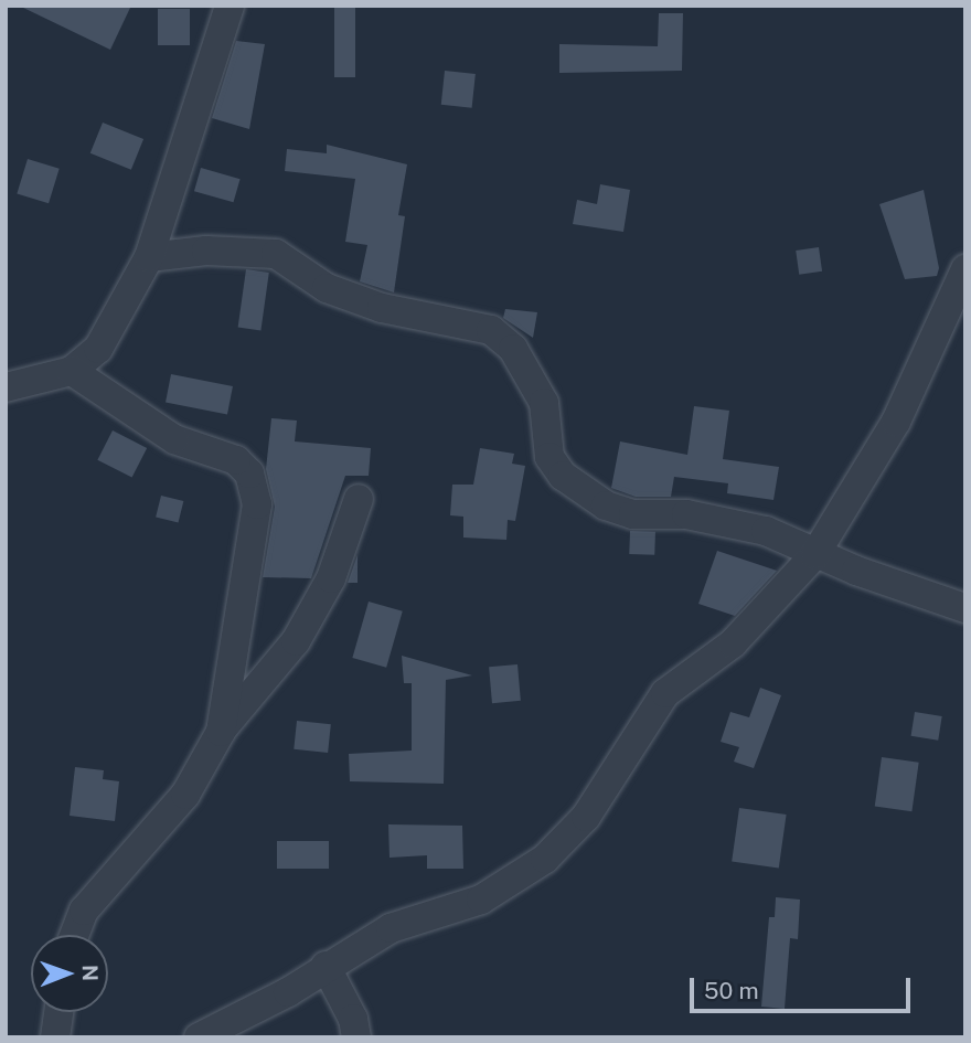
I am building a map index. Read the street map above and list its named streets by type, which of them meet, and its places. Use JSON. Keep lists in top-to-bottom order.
{
  "scale_bar": "50 m",
  "north": "right"
}
